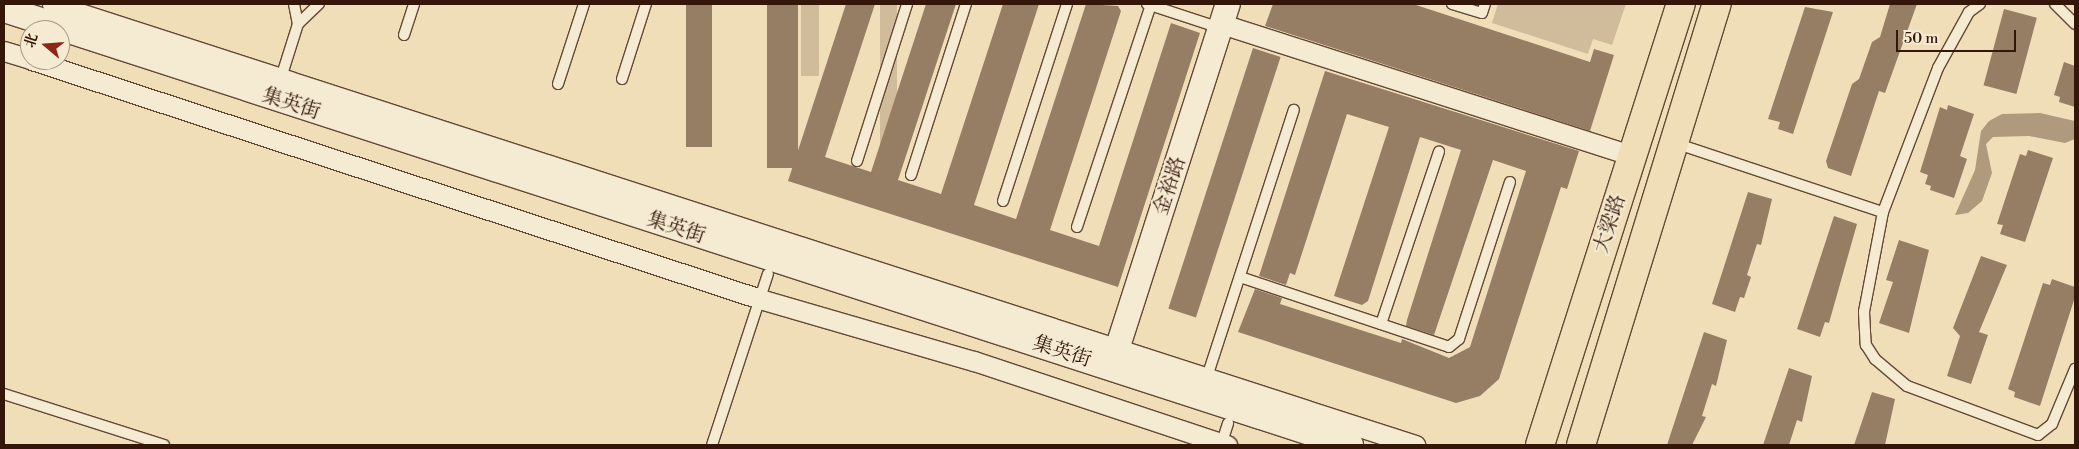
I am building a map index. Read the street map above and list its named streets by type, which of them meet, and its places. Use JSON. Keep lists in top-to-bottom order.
{
  "streets": {
    "main road": ["集英街", "大梁路"],
    "street": ["金裕路"]
  },
  "crossings": [
    ["集英街", "金裕路"]
  ],
  "scale_bar": "50 m",
  "north": "left"
}
